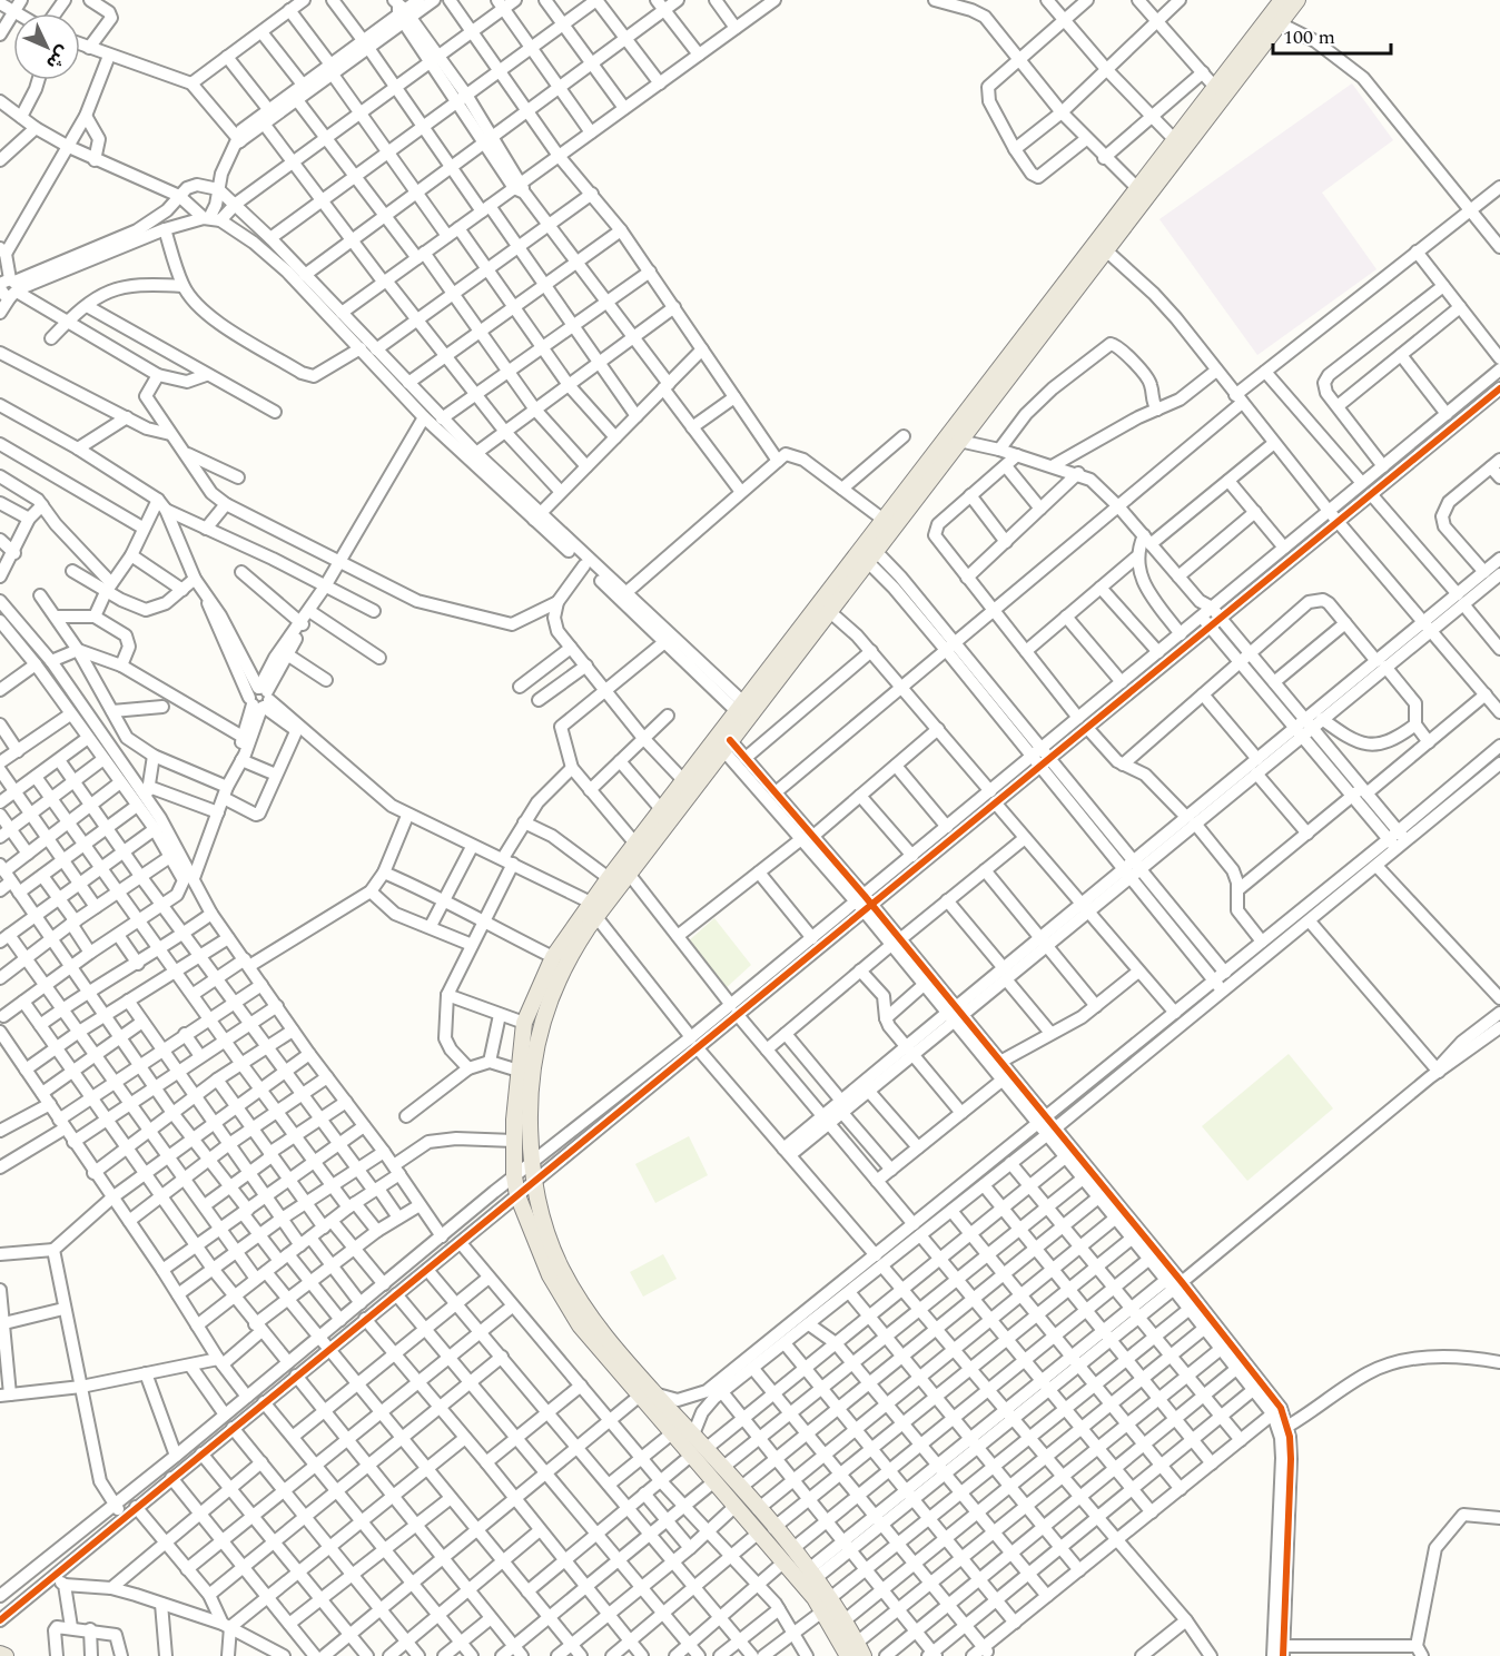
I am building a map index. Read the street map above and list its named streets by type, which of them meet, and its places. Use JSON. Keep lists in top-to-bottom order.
{
  "scale_bar": "100 m",
  "north": "bottom right"
}
